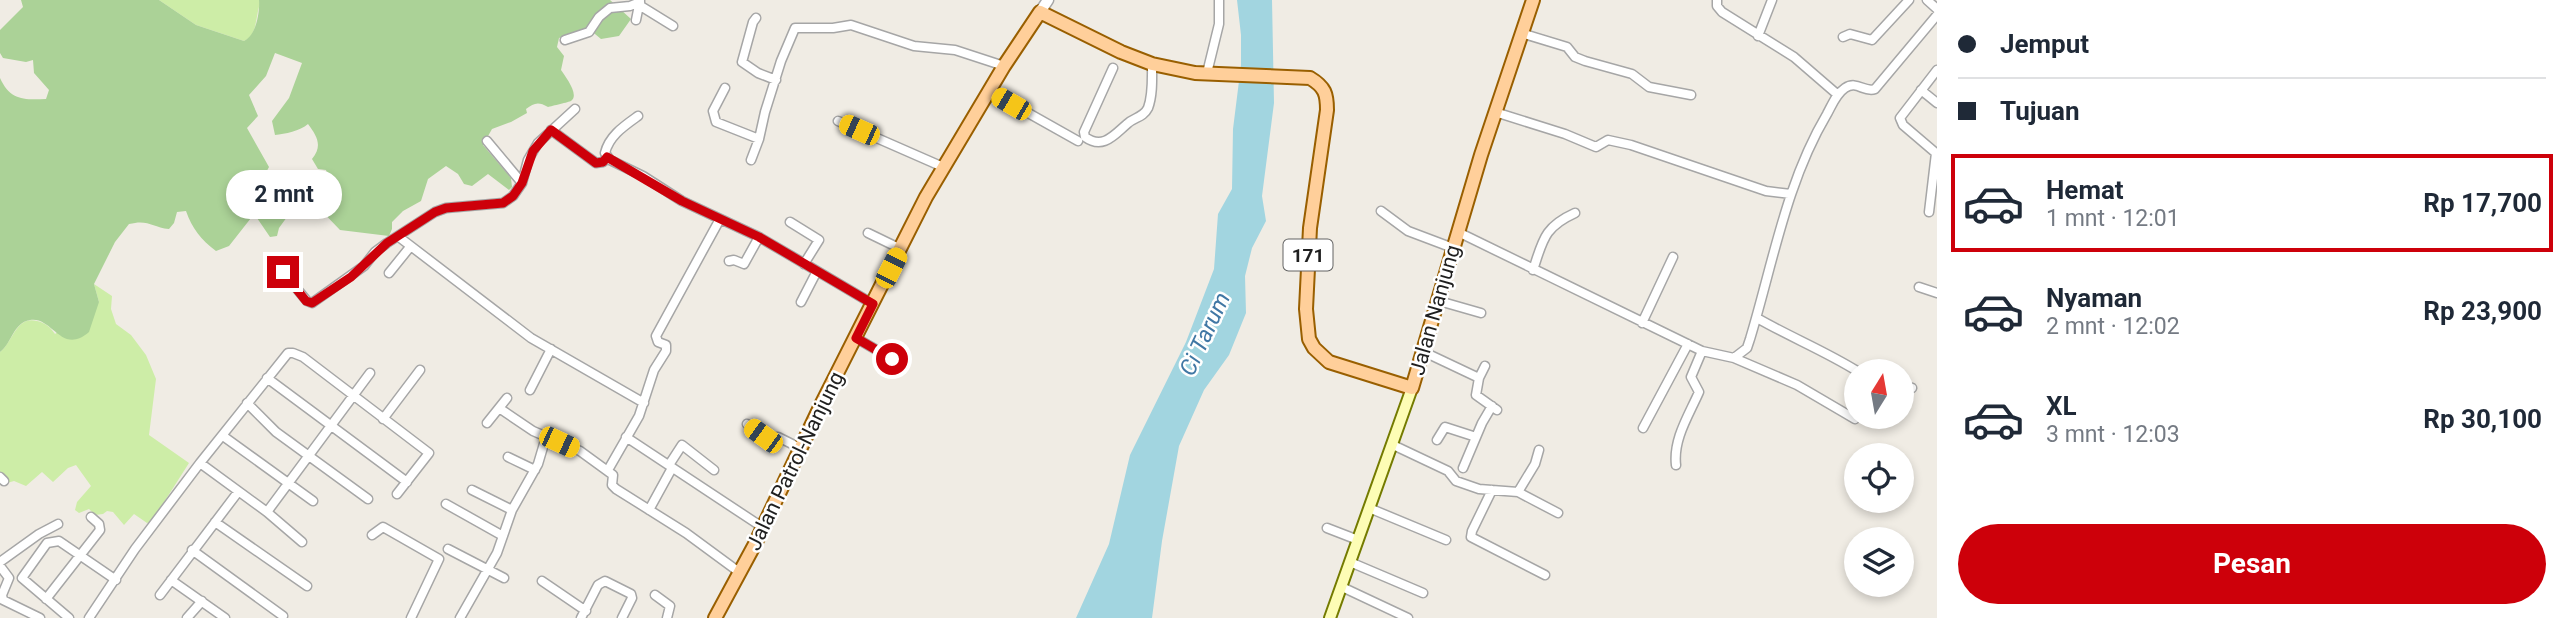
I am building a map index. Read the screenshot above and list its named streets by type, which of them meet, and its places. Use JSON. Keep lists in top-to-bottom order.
{
  "streets": {
    "main road": ["171", "Jalan Nanjung", "Jalan Patrol-Nanjung"]
  },
  "crossings": [
    ["171", "Jalan Nanjung"],
    ["171", "Jalan Patrol-Nanjung"]
  ],
  "water": ["Ci Tarum"],
  "north": "top",
  "page": {
    "banner": ["Jemput", "Tujuan"],
    "list": [
      {
        "name": "Hemat",
        "note": "1 mnt · 12:01",
        "value": "Rp 17,700"
      },
      {
        "name": "Nyaman",
        "note": "2 mnt · 12:02",
        "value": "Rp 23,900"
      },
      {
        "name": "XL",
        "note": "3 mnt · 12:03",
        "value": "Rp 30,100"
      }
    ],
    "bubble": "2 mnt",
    "buttons": "Pesan"
  }
}
